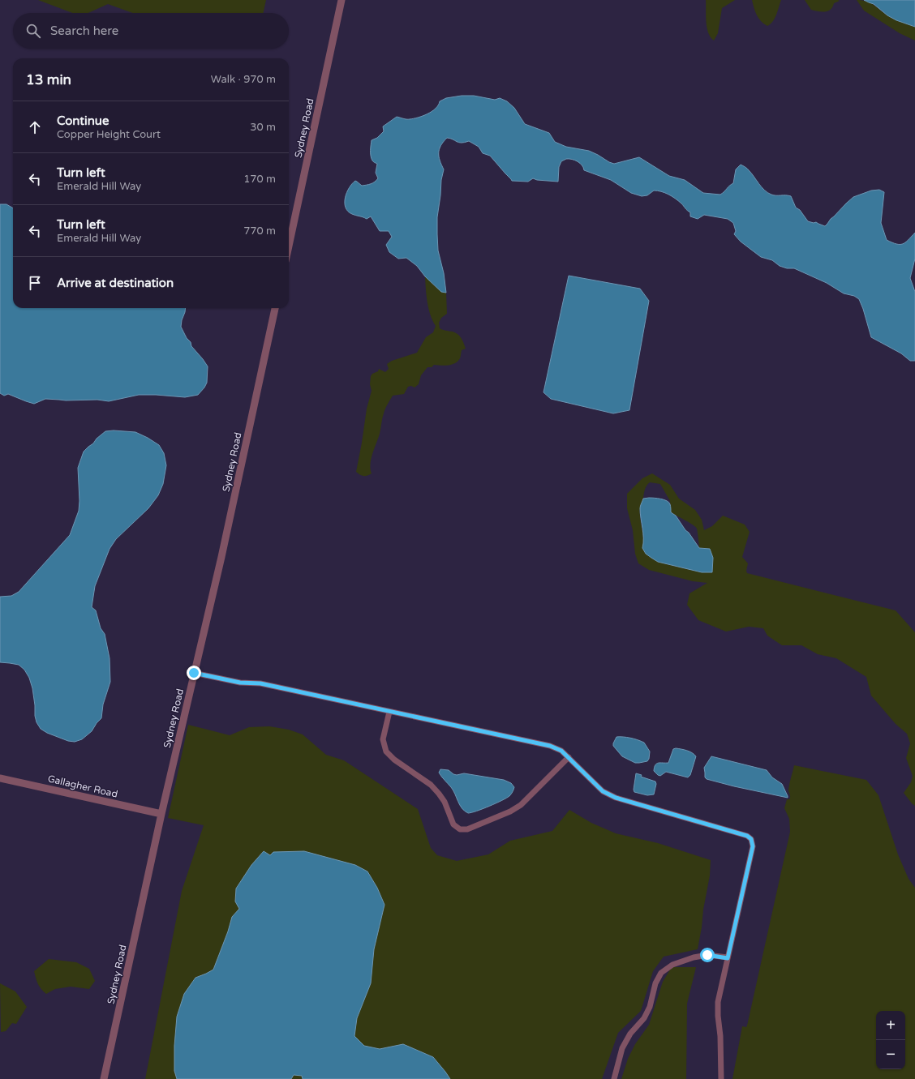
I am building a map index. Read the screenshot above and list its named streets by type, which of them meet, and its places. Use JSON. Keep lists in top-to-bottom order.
{
  "streets": {
    "street": ["Sydney Road", "Gallagher Road"]
  },
  "crossings": [
    ["Sydney Road", "Gallagher Road"]
  ],
  "page": {
    "search": "Search here",
    "heading": ["13 min", "Walk · 970 m"],
    "list": [
      ["Continue", "Copper Height Court", "30 m"],
      ["Turn left", "Emerald Hill Way", "170 m"],
      ["Turn left", "Emerald Hill Way", "770 m"],
      "Arrive at destination"
    ],
    "map_buttons": ["+", "−"]
  }
}
